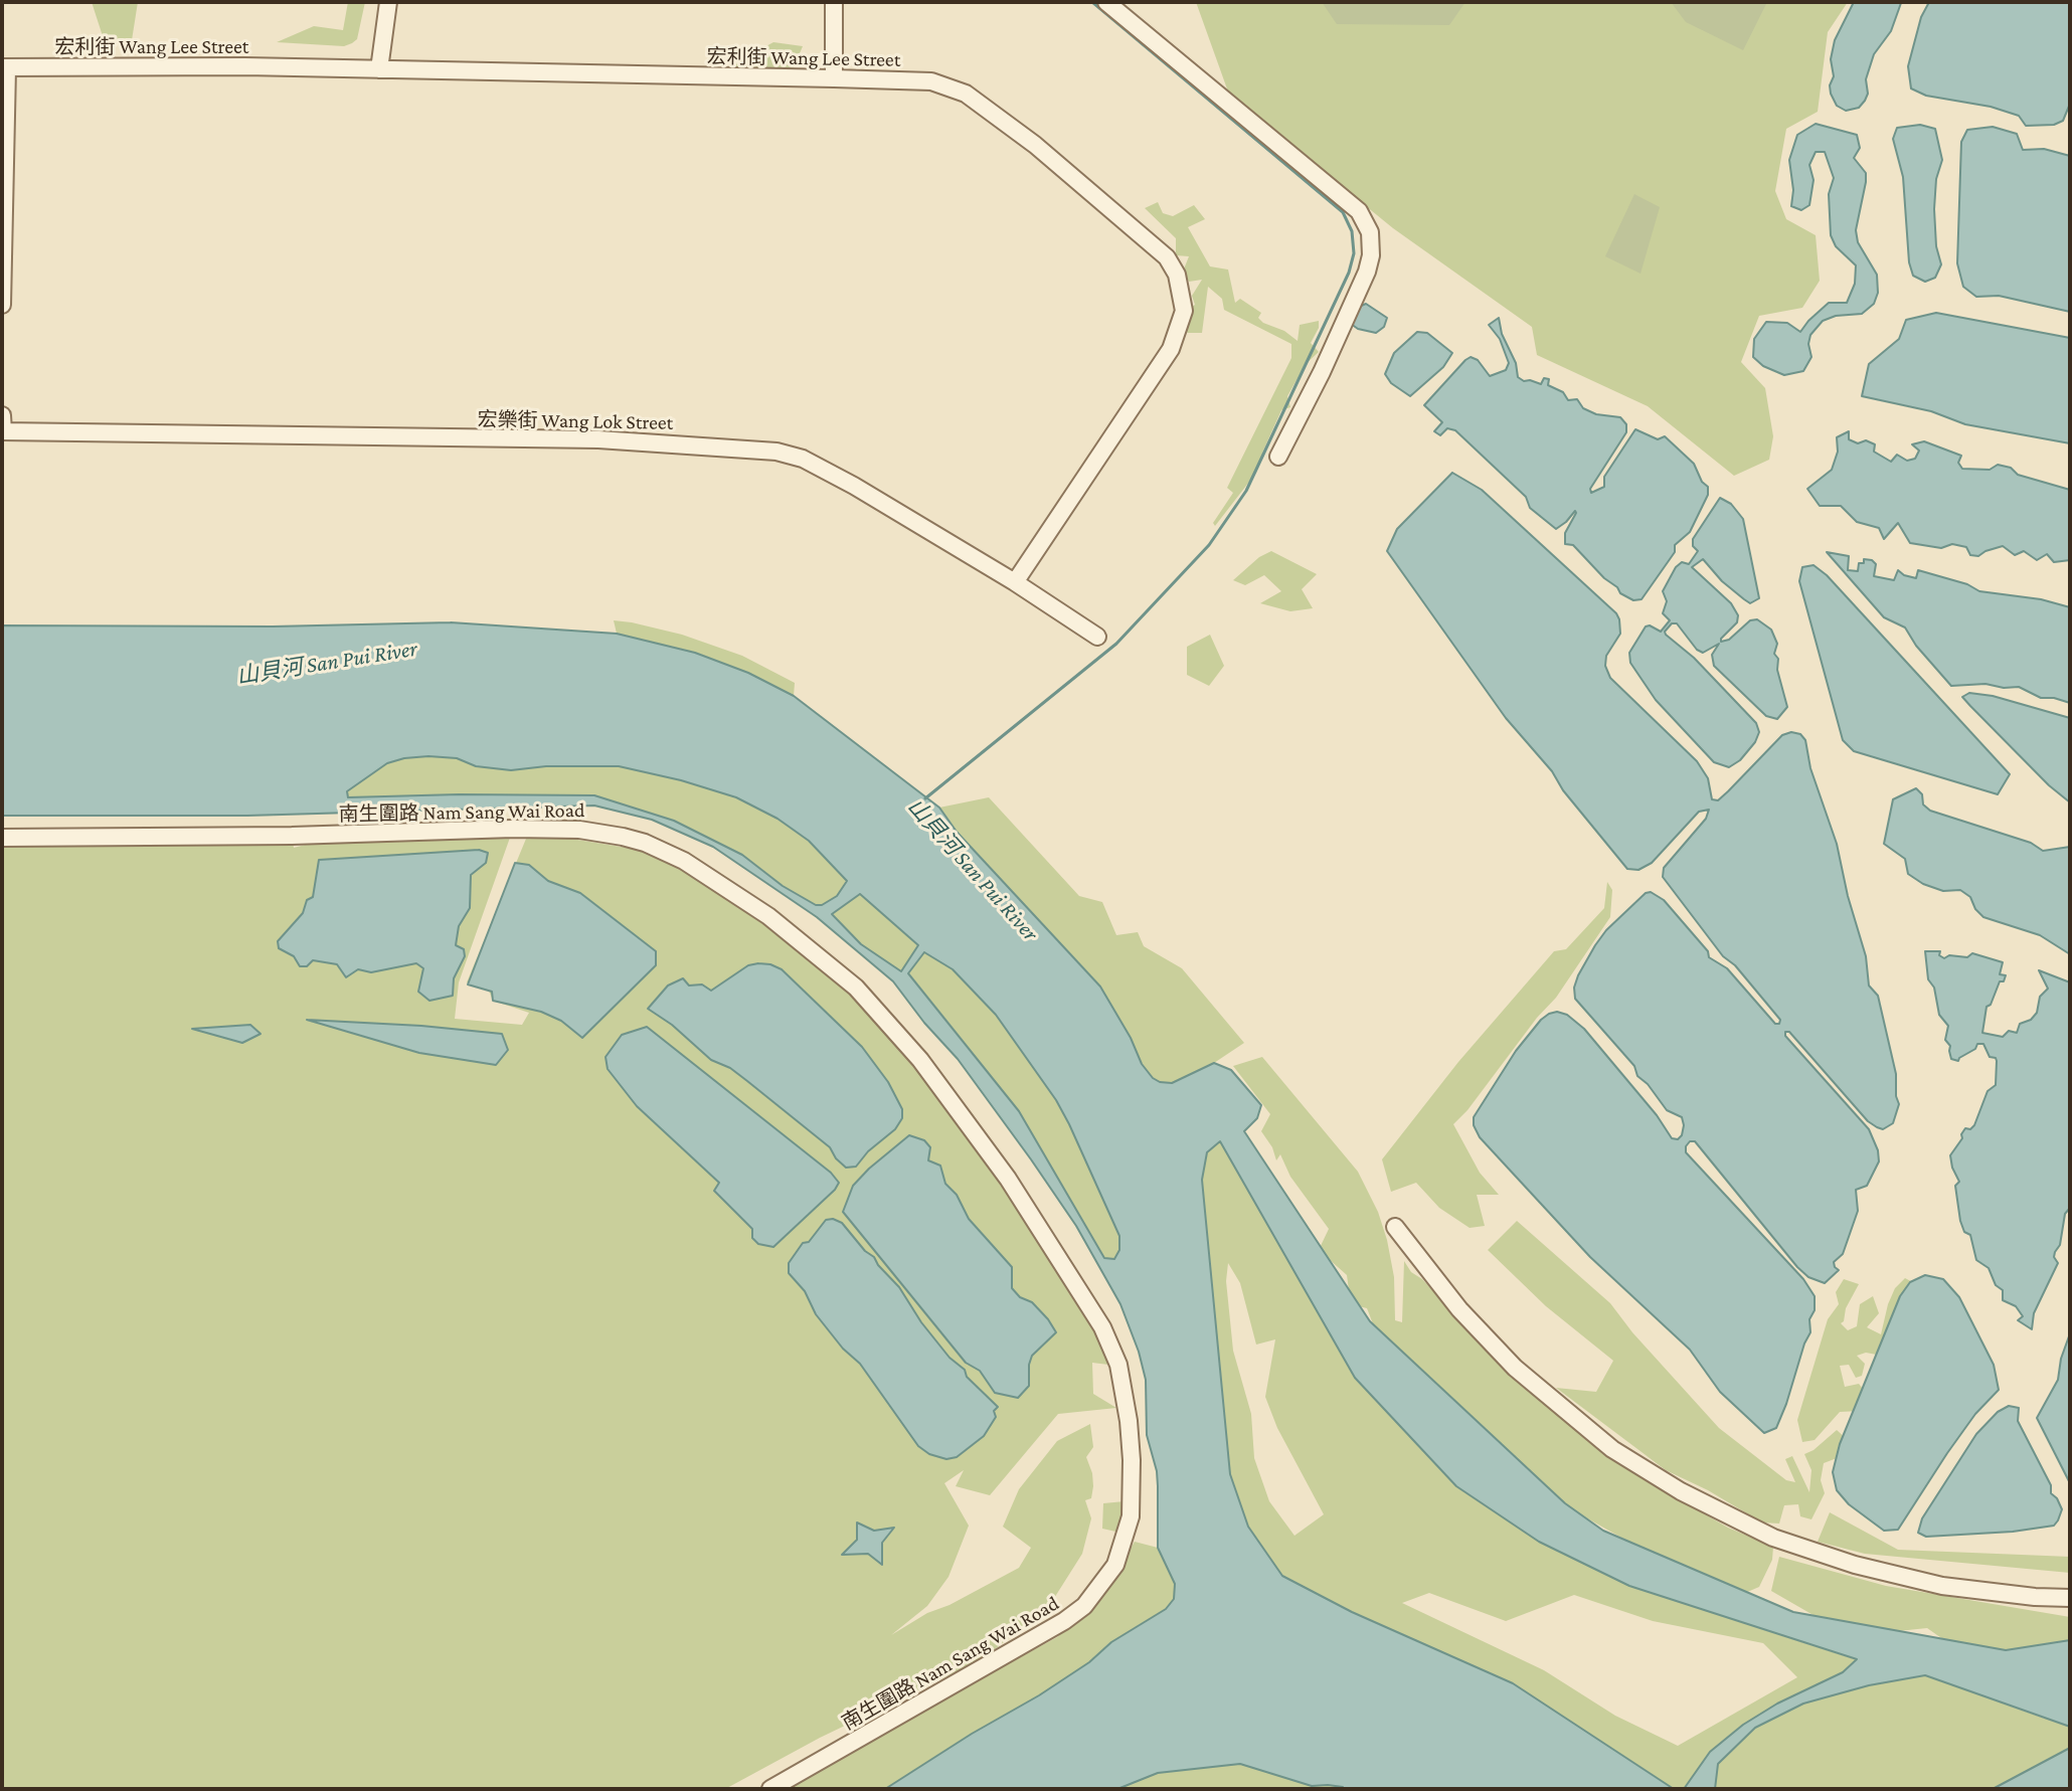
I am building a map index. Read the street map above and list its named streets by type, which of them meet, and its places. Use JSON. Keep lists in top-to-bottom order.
{
  "streets": {
    "street": ["宏利街 Wang Lee Street", "宏樂街 Wang Lok Street", "南生圍路 Nam Sang Wai Road"]
  },
  "crossings": [
    ["宏利街 Wang Lee Street", "宏樂街 Wang Lok Street"]
  ],
  "water": ["山貝河 San Pui River"]
}
